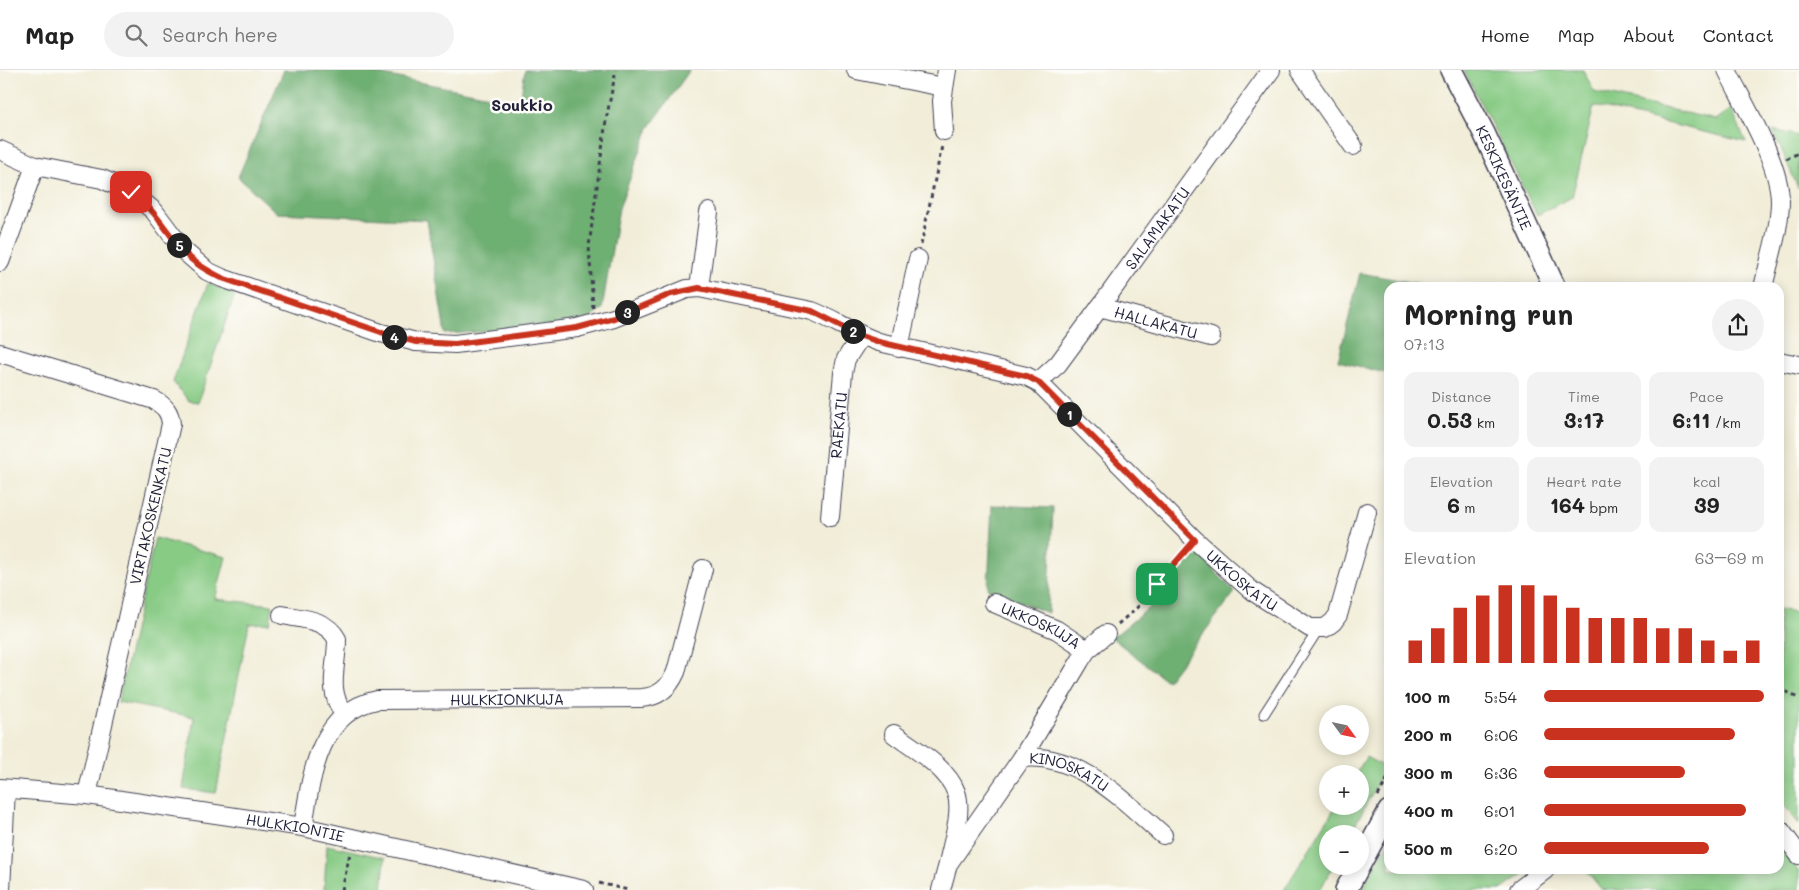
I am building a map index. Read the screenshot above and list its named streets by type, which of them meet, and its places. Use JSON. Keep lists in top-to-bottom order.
{
  "streets": {
    "street": [
      "KESKIKESÄNTIE",
      "SALAMAKATU",
      "HALLAKATU",
      "RAEKATU",
      "VIRTAKOSKENKATU",
      "UKKOSKATU",
      "UKKOSKUJA",
      "HULKKIONKUJA",
      "KINOSKATU",
      "HULKKIONTIE"
    ]
  },
  "crossings": [
    ["SALAMAKATU", "HALLAKATU"],
    ["SALAMAKATU", "UKKOSKATU"],
    ["VIRTAKOSKENKATU", "HULKKIONTIE"],
    ["UKKOSKUJA", "KINOSKATU"],
    ["HULKKIONKUJA", "HULKKIONTIE"]
  ],
  "districts": ["Soukkio"],
  "north": "bottom right",
  "page": {
    "header": "Map",
    "search": "Search here",
    "nav": [
      "Home",
      "Map",
      "About",
      "Contact"
    ],
    "pins": [
      "5",
      "3",
      "2",
      "4",
      "1"
    ],
    "heading": ["Morning run", "07:13"],
    "stats": [
      ["Distance", "0.53 km"],
      ["Time", "3:17"],
      ["Pace", "6:11 /km"],
      ["Elevation", "6 m"],
      ["Heart rate", "164 bpm"],
      ["kcal", "39"]
    ],
    "chart": ["Elevation", "63–69 m"],
    "list": [
      {
        "name": "100 m",
        "note": "5:54"
      },
      {
        "name": "200 m",
        "note": "6:06"
      },
      {
        "name": "300 m",
        "note": "6:36"
      },
      {
        "name": "400 m",
        "note": "6:01"
      },
      {
        "name": "500 m",
        "note": "6:20"
      }
    ],
    "map_buttons": ["+", "−"]
  }
}
